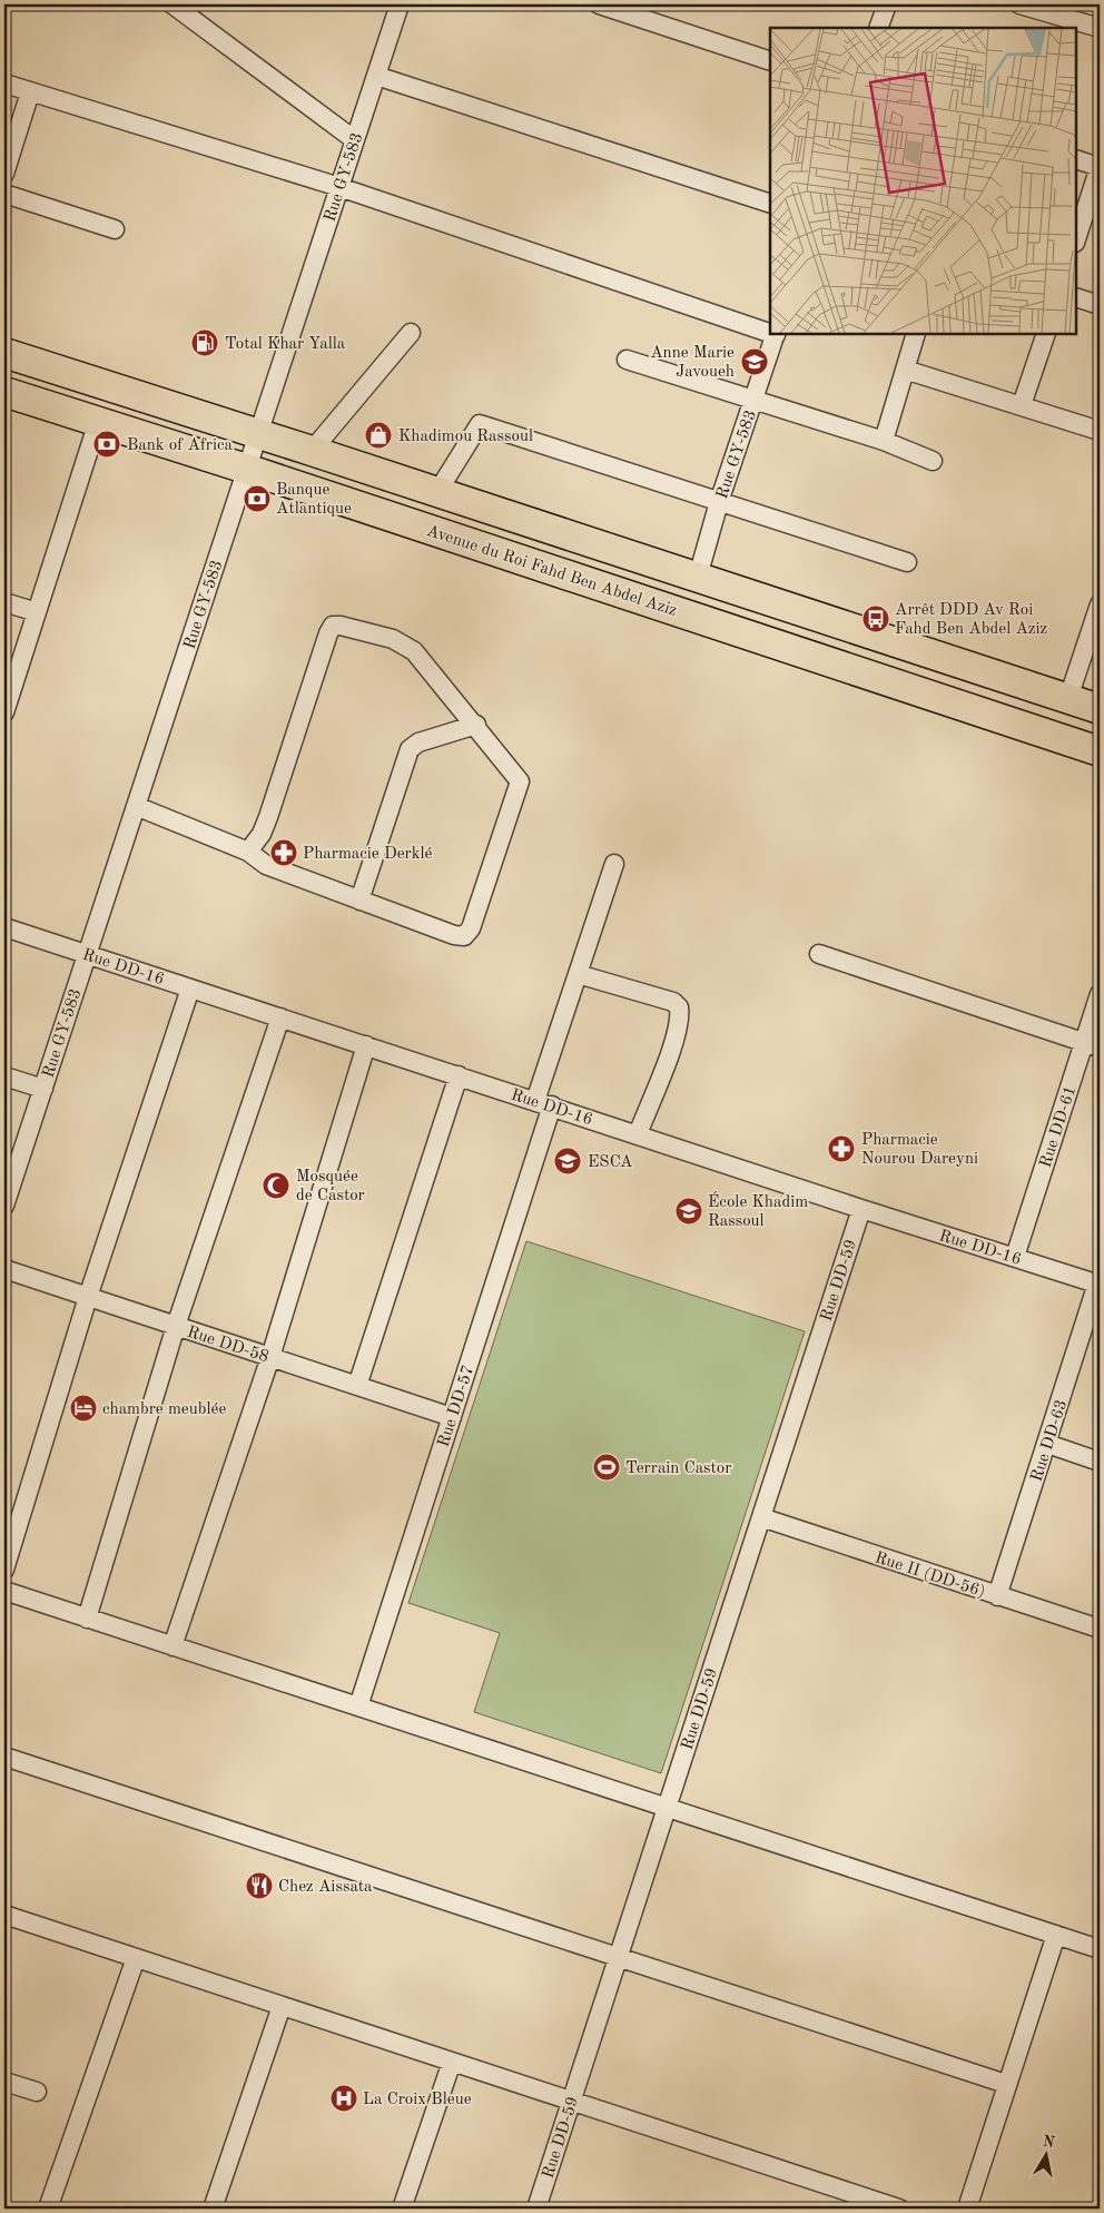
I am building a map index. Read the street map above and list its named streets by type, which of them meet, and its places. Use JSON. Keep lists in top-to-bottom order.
{
  "streets": {
    "main road": ["Avenue du Roi Fahd Ben Abdel Aziz"],
    "street": [
      "Rue GY-583",
      "Rue DD-16",
      "Rue DD-61",
      "Rue DD-59",
      "Rue DD-58",
      "Rue DD-57",
      "Rue DD-63",
      "Rue II (DD-56)"
    ]
  },
  "crossings": [
    ["Rue GY-583", "Avenue du Roi Fahd Ben Abdel Aziz"],
    ["Rue GY-583", "Rue DD-16"],
    ["Rue DD-16", "Rue DD-61"],
    ["Rue DD-16", "Rue DD-59"],
    ["Rue DD-16", "Rue DD-57"],
    ["Rue DD-16", "Rue DD-63"],
    ["Rue DD-59", "Rue II (DD-56)"],
    ["Rue DD-58", "Rue DD-57"],
    ["Rue DD-63", "Rue II (DD-56)"]
  ],
  "places": {
    "fuel station": ["Total Khar Yalla"],
    "school or university": ["Anne Marie Javoueh", "ESCA", "École Khadim Rassoul"],
    "shop": ["Khadimou Rassoul"],
    "bank": ["Bank of Africa", "Banque Atlantique"],
    "bus stop": ["Arrêt DDD Av Roi Fahd Ben Abdel Aziz"],
    "pharmacy": ["Pharmacie Derklé", "Pharmacie Nourou Dareyni"],
    "mosque": ["Mosquée de Castor"],
    "hotel": ["chambre meublée"],
    "sports": ["Terrain Castor"],
    "restaurant": ["Chez Aissata"],
    "hospital": ["La Croix Bleue"]
  },
  "north": "top"
}
